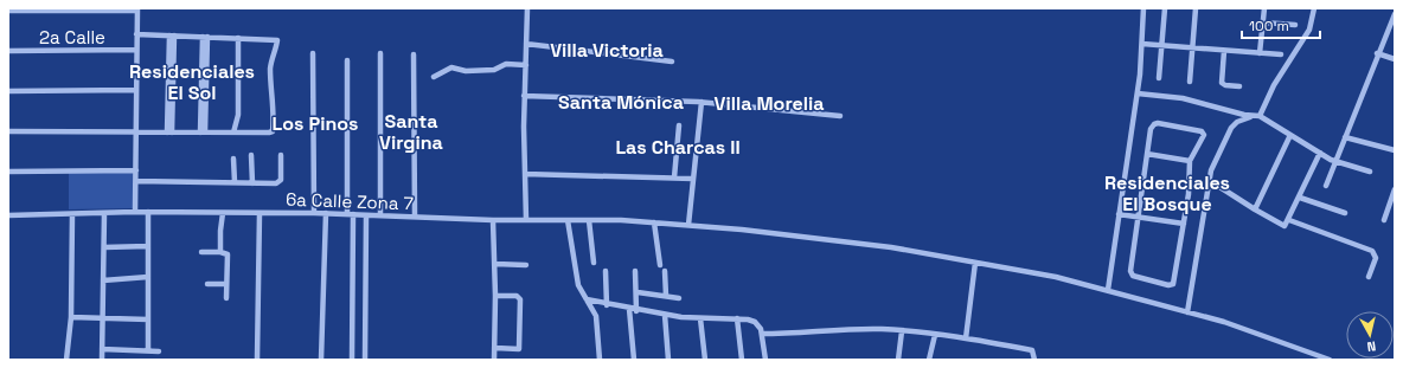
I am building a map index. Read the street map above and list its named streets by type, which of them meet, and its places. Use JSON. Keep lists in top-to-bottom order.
{
  "streets": {
    "street": ["2a Calle", "6a Calle Zona 7"]
  },
  "districts": [
    "Villa Victoria",
    "Residenciales El Sol",
    "Santa Mónica",
    "Villa Morelia",
    "Santa Virgina",
    "Los Pinos",
    "Las Charcas II",
    "Residenciales El Bosque"
  ],
  "scale_bar": "100 m",
  "north": "bottom"
}
